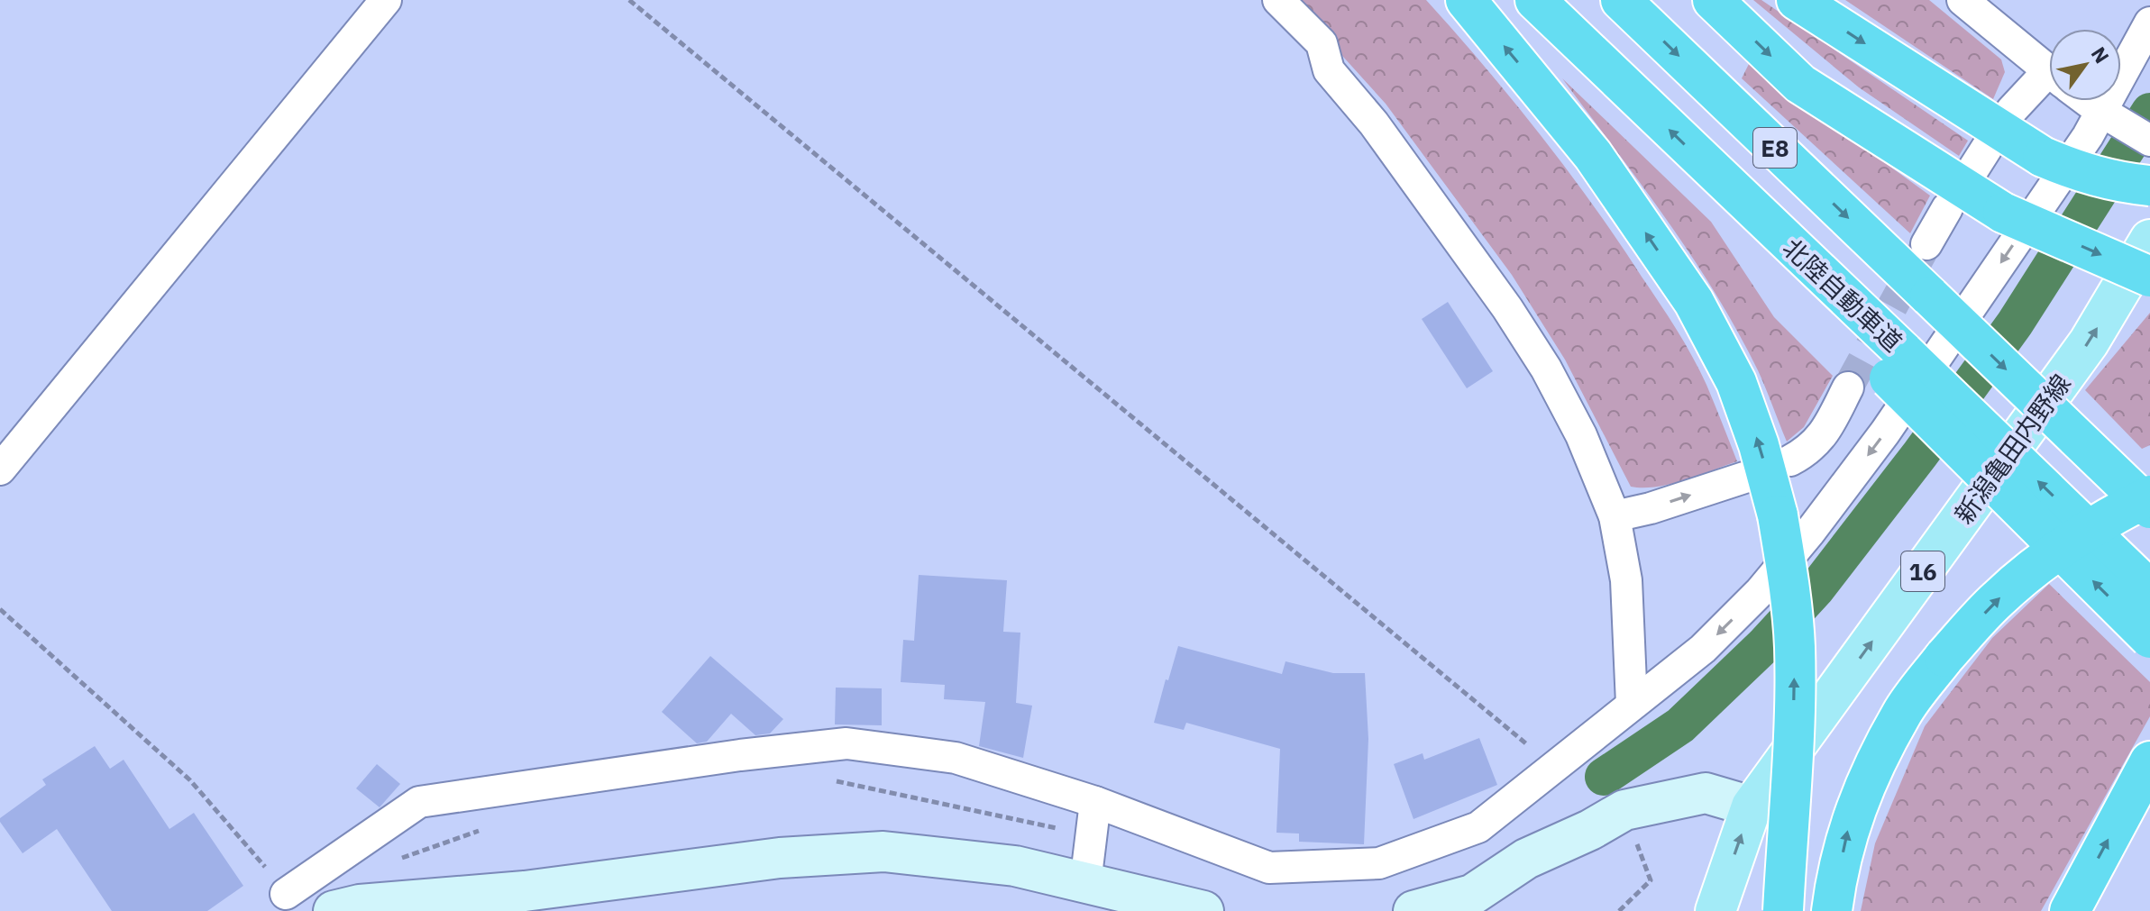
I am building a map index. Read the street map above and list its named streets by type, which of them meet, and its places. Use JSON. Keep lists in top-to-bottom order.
{
  "streets": {
    "highway": ["E8", "北陸自動車道"],
    "main road": ["新潟亀田内野線", "16"]
  },
  "crossings": [
    ["E8", "北陸自動車道"]
  ],
  "one_way": ["新潟亀田内野線"],
  "north": "top right"
}
